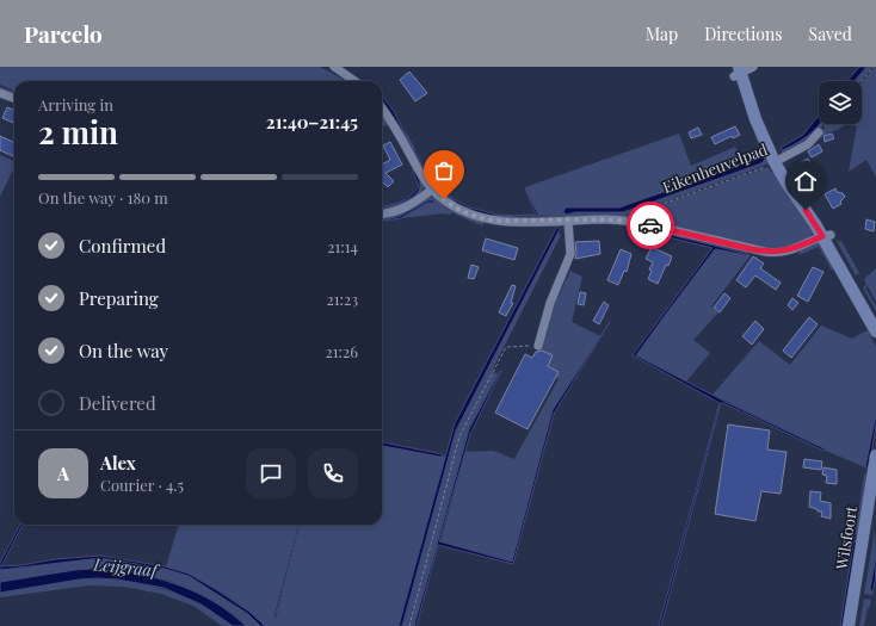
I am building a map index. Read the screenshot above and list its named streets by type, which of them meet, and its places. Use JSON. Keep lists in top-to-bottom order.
{
  "streets": {
    "street": ["Eikenheuvelpad", "Wilsfoort"]
  },
  "water": ["Leijgraaf"],
  "page": {
    "header": "Parcelo",
    "nav": ["Map", "Directions", "Saved"],
    "heading": ["2 min", "Arriving in", "21:40–21:45"],
    "panel": ["Alex", "Courier · 4.5"],
    "bar": "On the way · 180 m",
    "list": [
      ["Confirmed", "21:14"],
      ["Preparing", "21:23"],
      ["On the way", "21:26"],
      "Delivered"
    ],
    "round": "A"
  }
}
